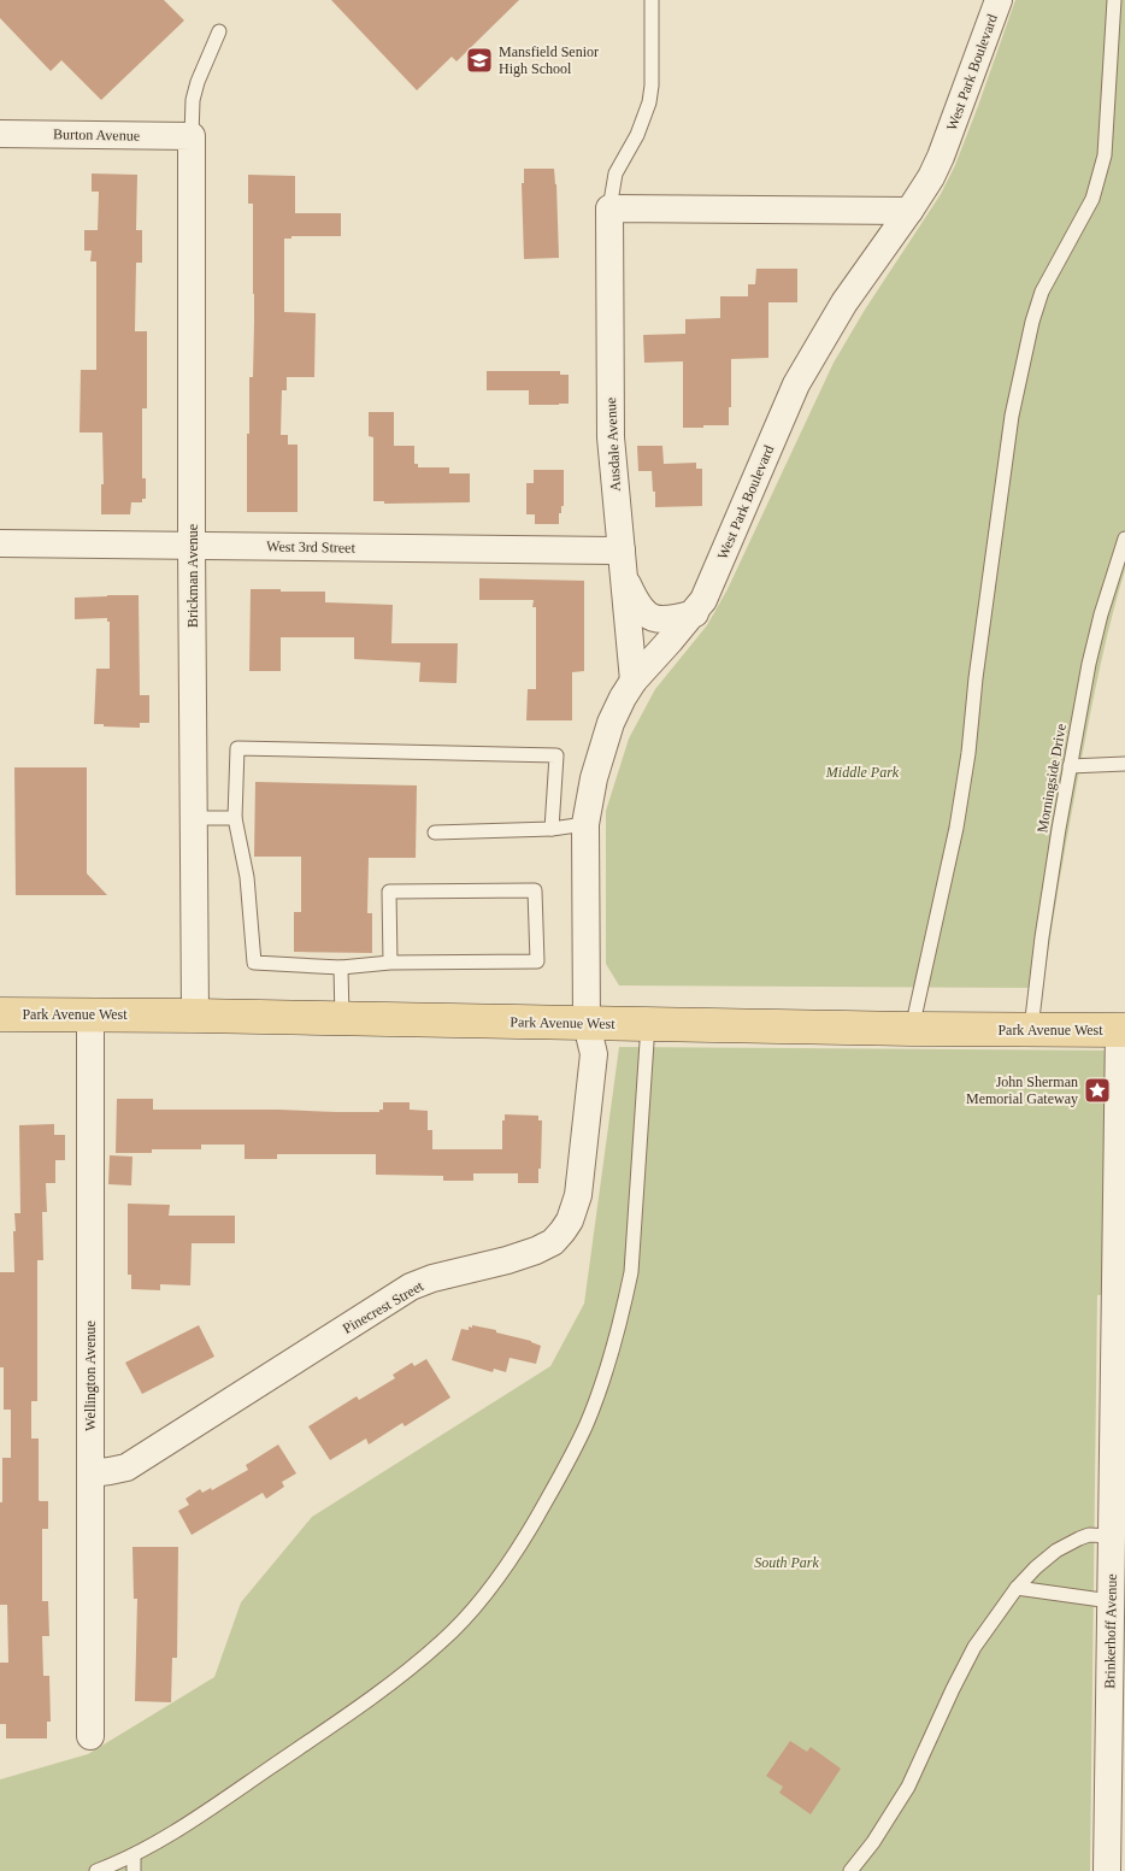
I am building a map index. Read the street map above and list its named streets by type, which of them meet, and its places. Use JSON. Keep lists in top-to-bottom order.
{
  "streets": {
    "main road": ["Park Avenue West"],
    "street": [
      "West Park Boulevard",
      "Burton Avenue",
      "Ausdale Avenue",
      "West 3rd Street",
      "Brickman Avenue",
      "Pinecrest Street",
      "Wellington Avenue",
      "Brinkerhoff Avenue"
    ],
    "lane": ["Morningside Drive"]
  },
  "crossings": [
    ["West Park Boulevard", "Ausdale Avenue"],
    ["West Park Boulevard", "Park Avenue West"],
    ["West Park Boulevard", "Pinecrest Street"],
    ["Burton Avenue", "Brickman Avenue"],
    ["Ausdale Avenue", "West 3rd Street"],
    ["West 3rd Street", "Brickman Avenue"],
    ["Brickman Avenue", "Park Avenue West"],
    ["Morningside Drive", "Park Avenue West"],
    ["Park Avenue West", "Pinecrest Street"],
    ["Park Avenue West", "Wellington Avenue"],
    ["Park Avenue West", "Brinkerhoff Avenue"],
    ["Pinecrest Street", "Wellington Avenue"]
  ],
  "parks": ["Middle Park", "South Park"],
  "places": {
    "school or university": ["Mansfield Senior High School"],
    "place": ["John Sherman Memorial Gateway"]
  }
}
